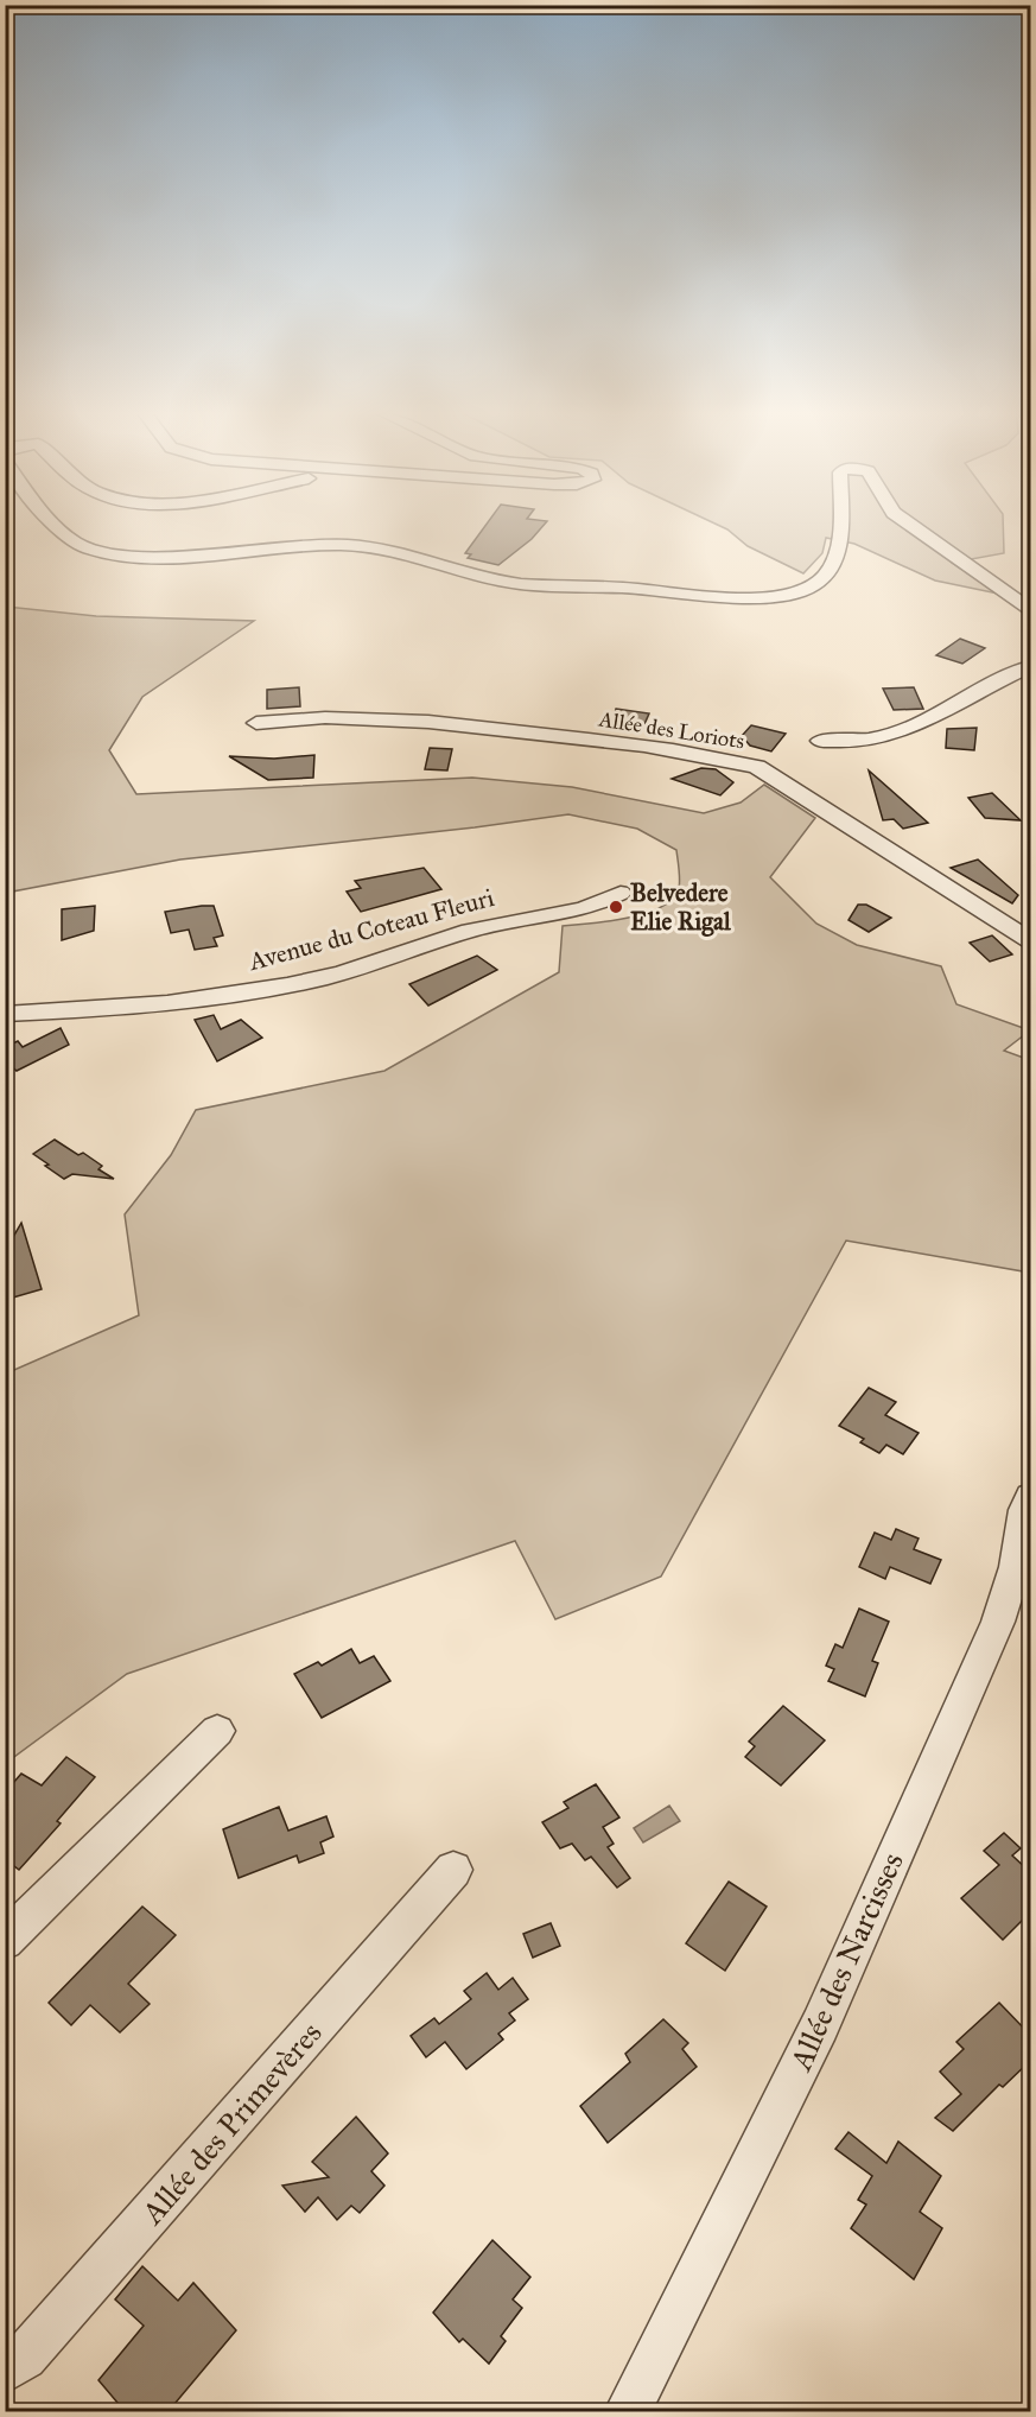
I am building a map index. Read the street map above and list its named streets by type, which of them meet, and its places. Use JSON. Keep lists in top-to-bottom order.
{
  "streets": {
    "street": [
      "Allée des Loriots",
      "Avenue du Coteau Fleuri",
      "Allée des Narcisses",
      "Allée des Primevères"
    ]
  },
  "places": ["Belvedere Elie Rigal"]
}
